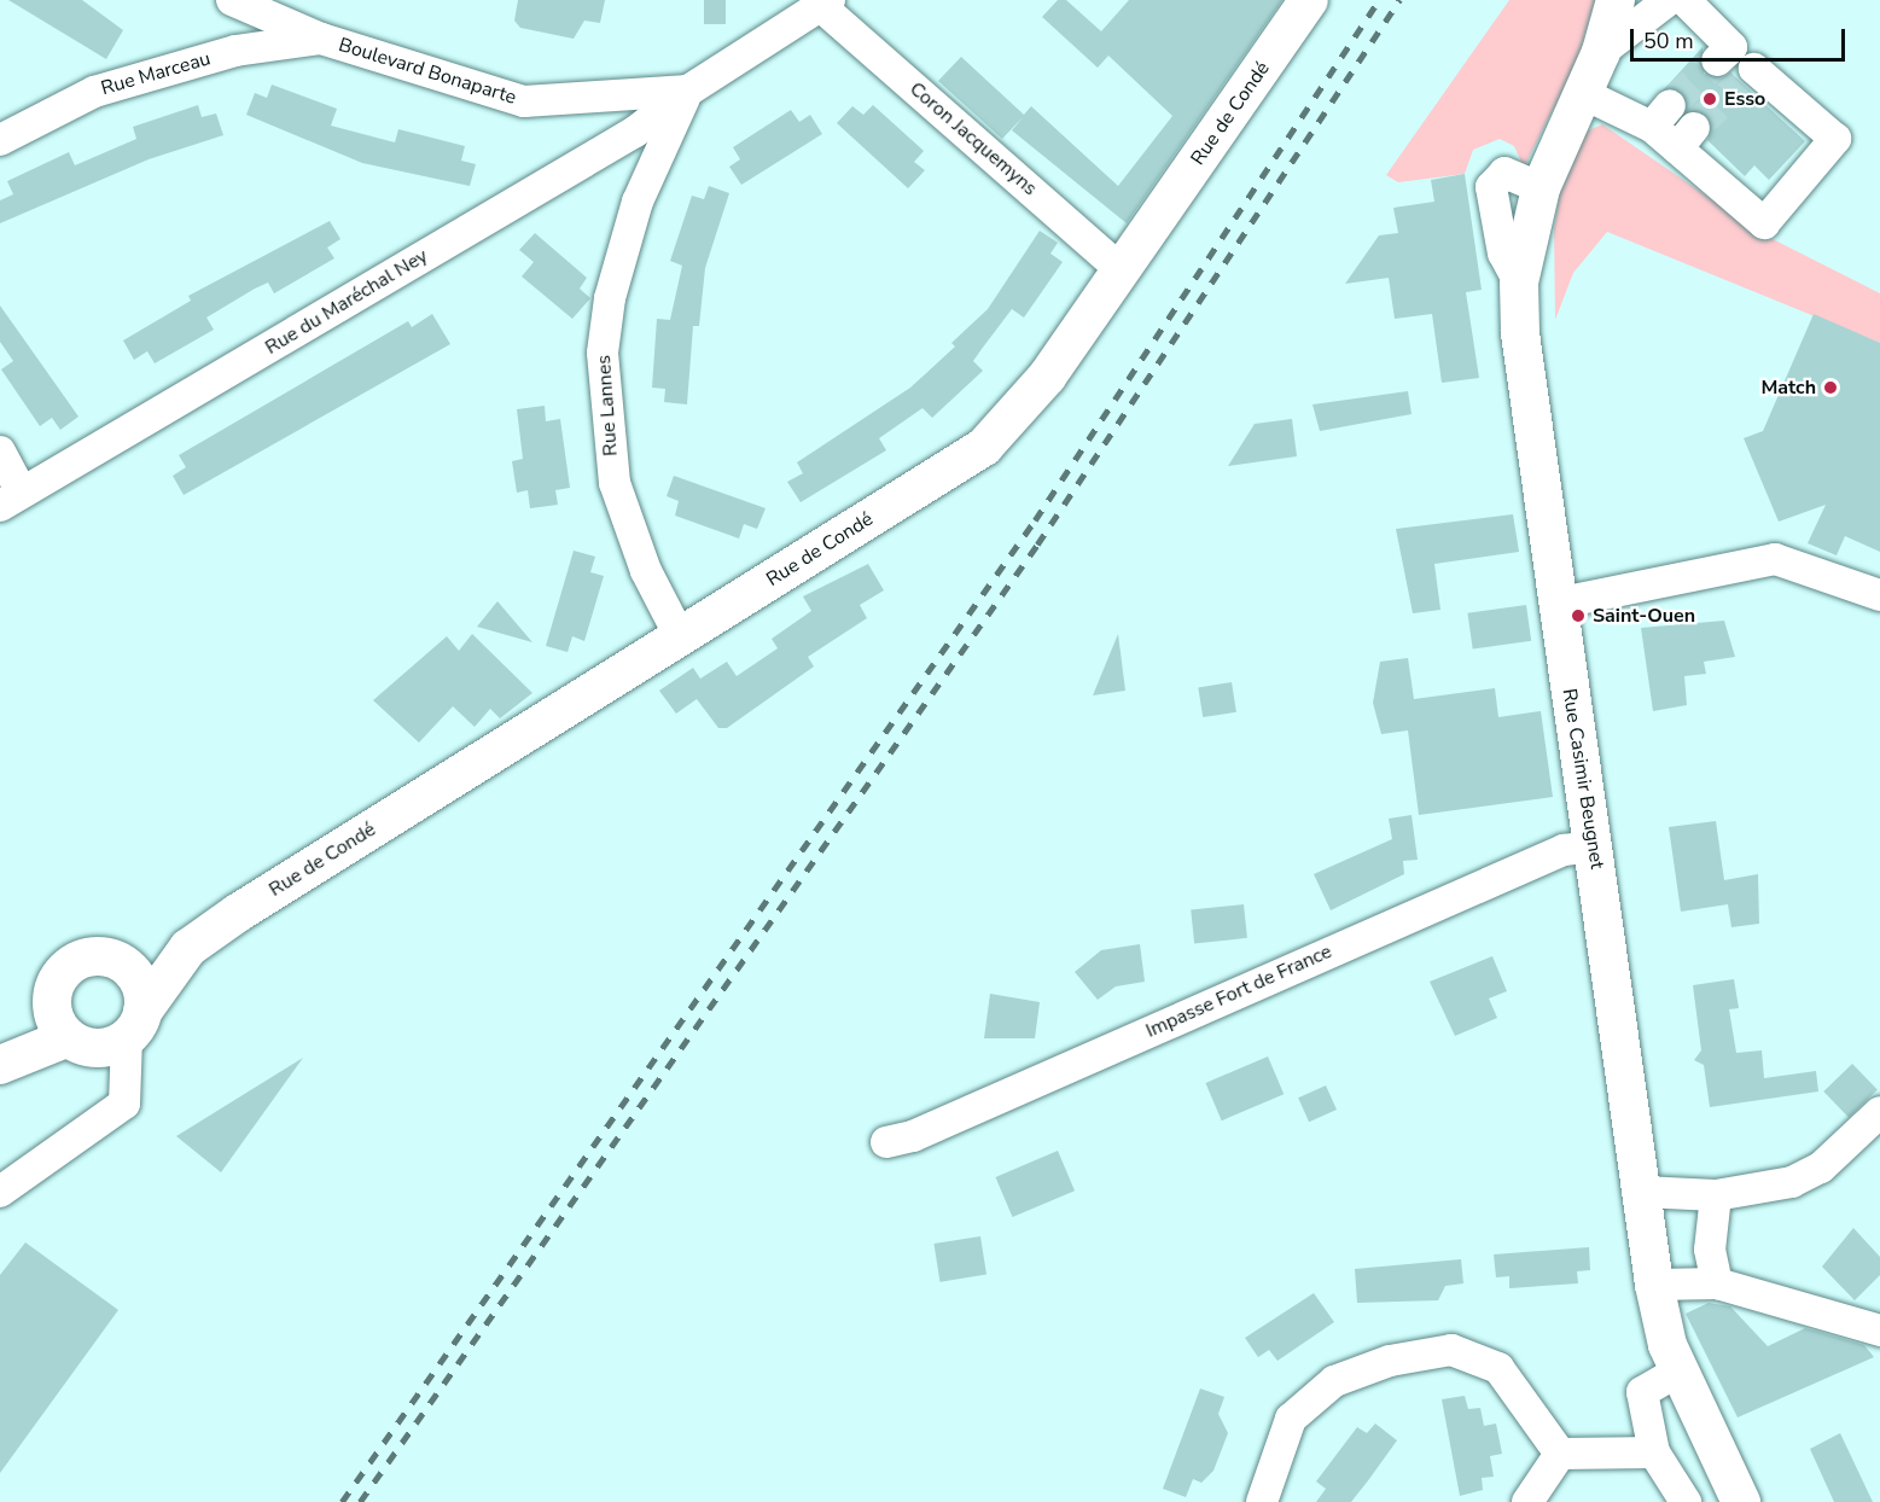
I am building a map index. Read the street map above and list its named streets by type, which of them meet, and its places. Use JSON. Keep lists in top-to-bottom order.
{
  "streets": {
    "main road": ["Rue de Condé", "Rue Casimir Beugnet"],
    "street": [
      "Boulevard Bonaparte",
      "Rue Marceau",
      "Coron Jacquemyns",
      "Rue du Maréchal Ney",
      "Rue Lannes",
      "Impasse Fort de France"
    ]
  },
  "crossings": [
    ["Boulevard Bonaparte", "Rue Marceau"],
    ["Boulevard Bonaparte", "Coron Jacquemyns"],
    ["Boulevard Bonaparte", "Rue du Maréchal Ney"],
    ["Boulevard Bonaparte", "Rue Lannes"],
    ["Rue de Condé", "Coron Jacquemyns"],
    ["Rue de Condé", "Rue Lannes"],
    ["Rue du Maréchal Ney", "Rue Lannes"],
    ["Rue Casimir Beugnet", "Impasse Fort de France"]
  ],
  "places": ["Esso", "Match", "Saint-Ouen"],
  "scale_bar": "50 m"
}
